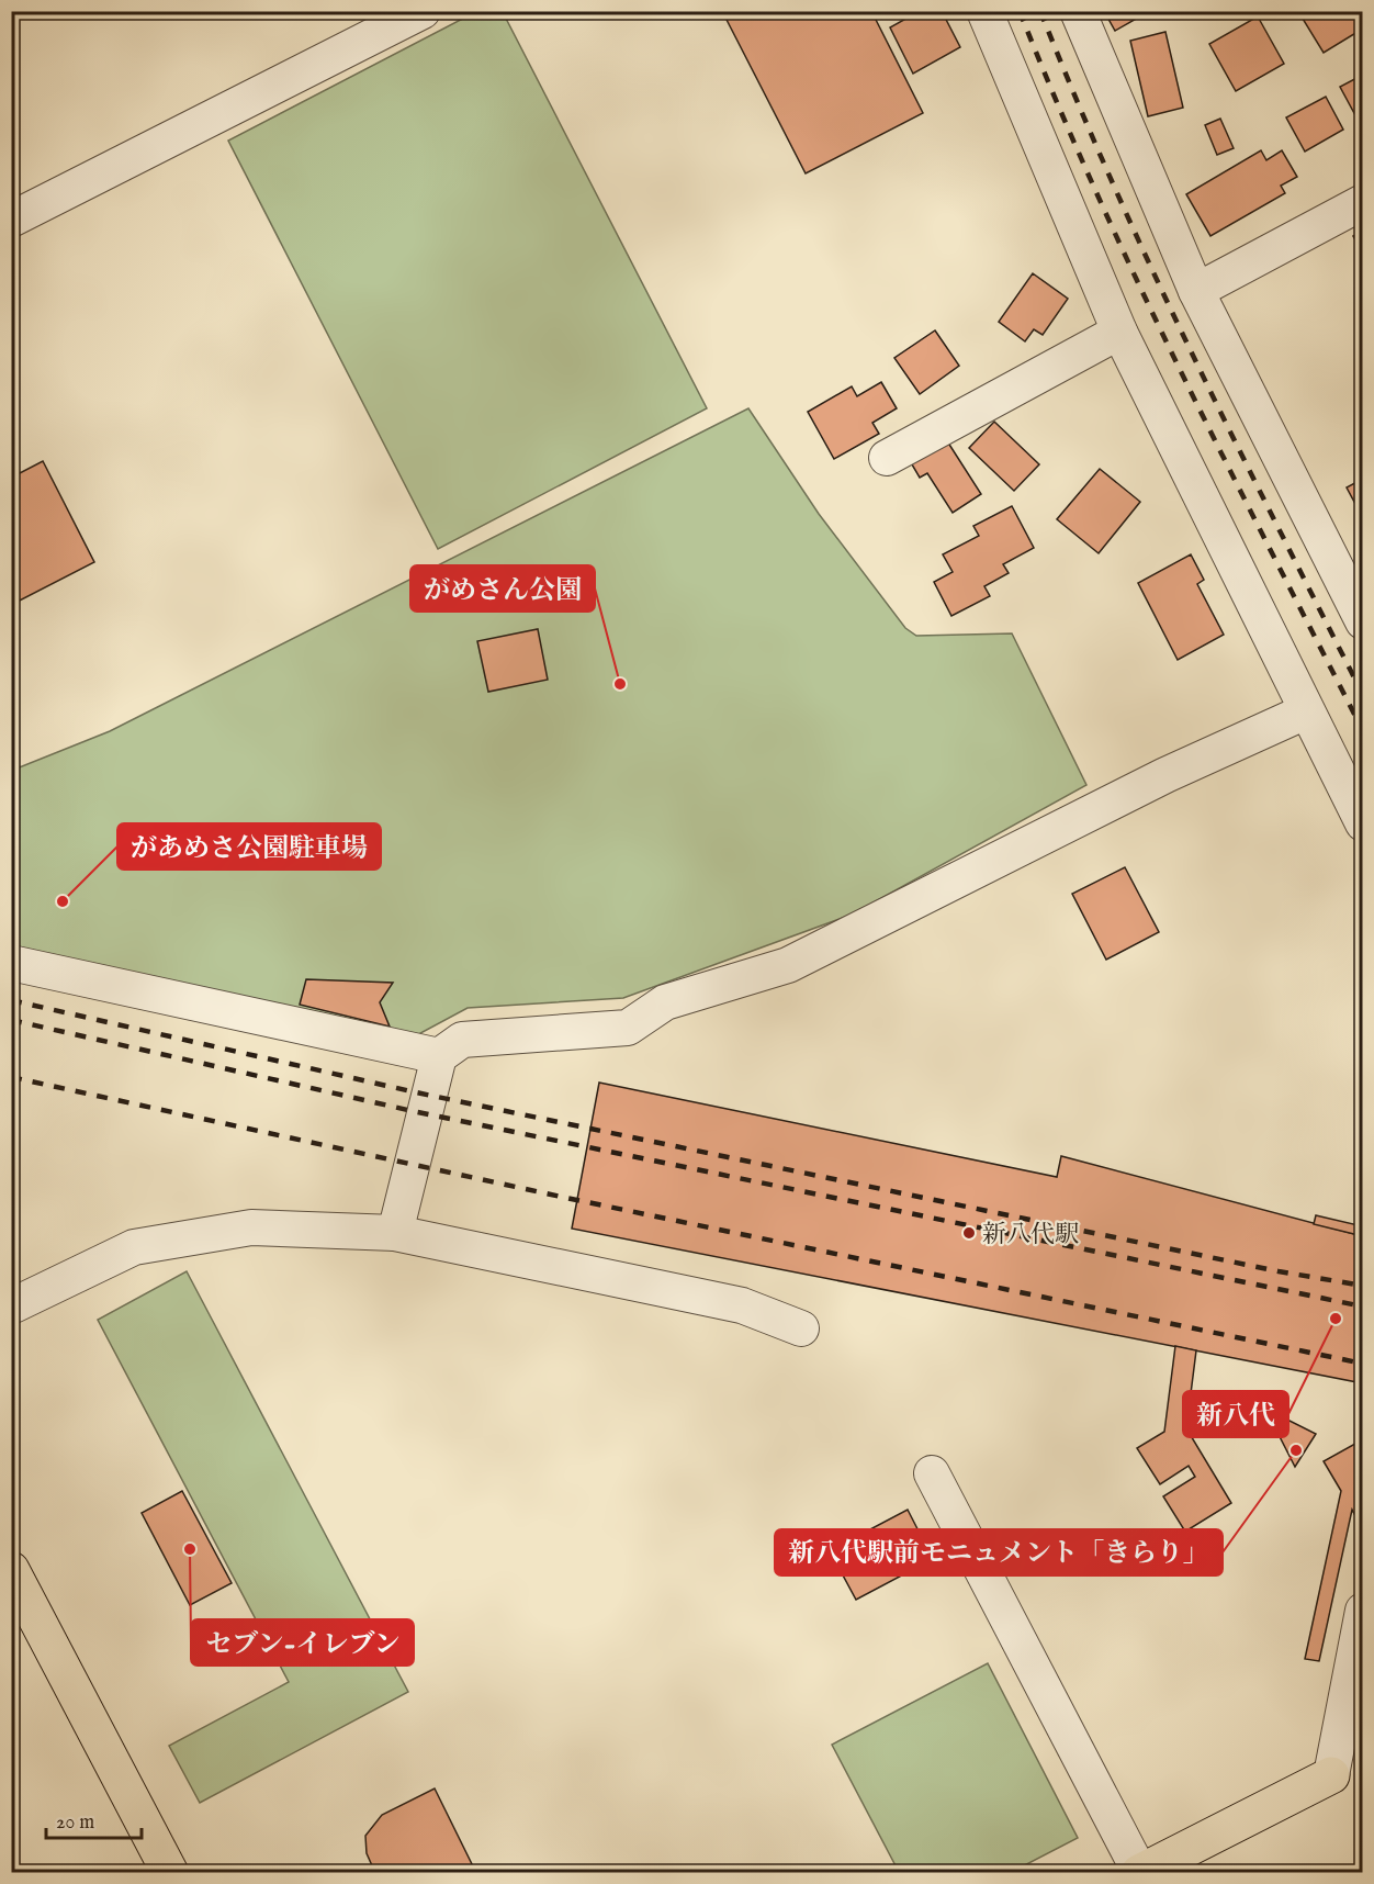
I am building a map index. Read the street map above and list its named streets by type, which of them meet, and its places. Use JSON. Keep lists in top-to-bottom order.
{
  "places": [
    "がめさん公園",
    "があめさ公園駐車場",
    "新八代駅",
    "新八代",
    "新八代駅前モニュメント「きらり」",
    "セブン-イレブン"
  ],
  "scale_bar": "20 m"
}
